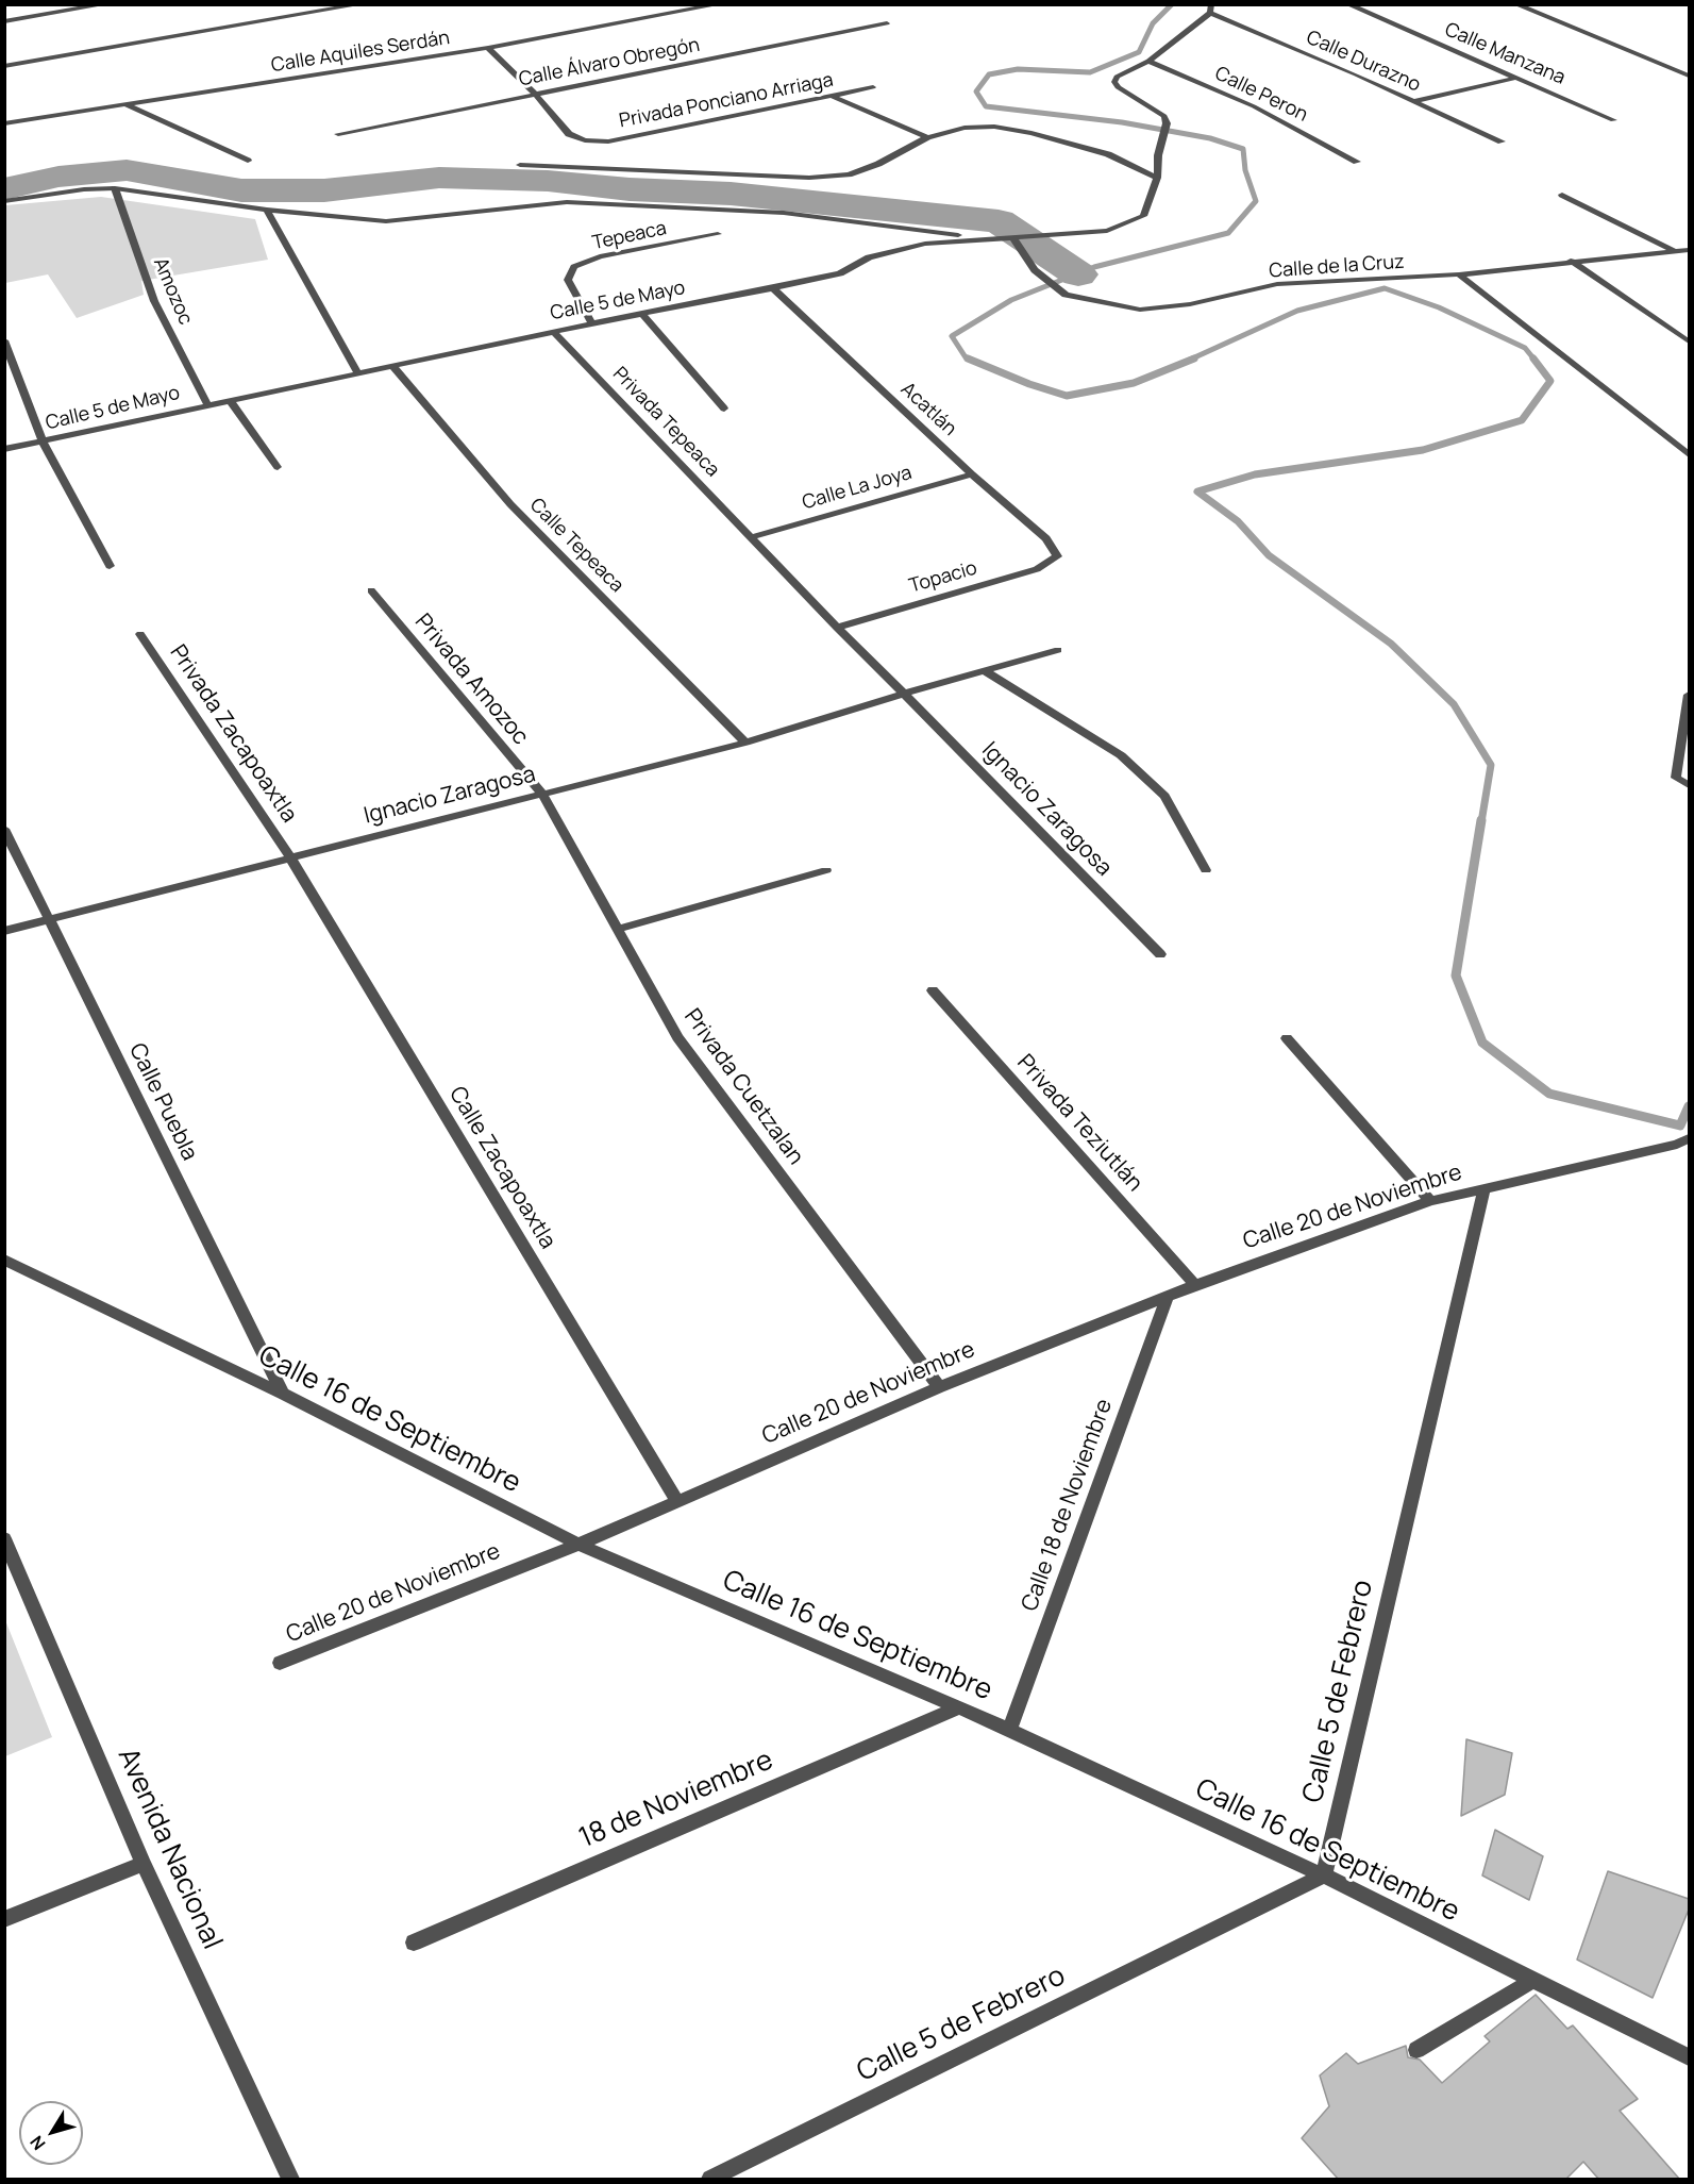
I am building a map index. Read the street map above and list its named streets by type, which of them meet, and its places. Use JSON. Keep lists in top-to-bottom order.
{
  "streets": {
    "street": [
      "Calle Aquiles Serdán",
      "Calle Manzana",
      "Calle Durazno",
      "Calle Álvaro Obregón",
      "Calle Peron",
      "Privada Ponciano Arriaga",
      "Tepeaca",
      "Calle de la Cruz",
      "Amozoc",
      "Calle 5 de Mayo",
      "Acatlán",
      "Privada Tepeaca",
      "Calle La Joya",
      "Calle Tepeaca",
      "Topacio",
      "Privada Amozoc",
      "Privada Zacapoaxtla",
      "Ignacio Zaragosa",
      "Privada Cuetzalan",
      "Calle Puebla",
      "Privada Teziutlán",
      "Calle Zacapoaxtla",
      "Calle 20 de Noviembre",
      "Calle 16 de Septiembre",
      "Calle 18 de Noviembre",
      "Calle 5 de Febrero",
      "18 de Noviembre",
      "Avenida Nacional"
    ]
  },
  "crossings": [
    ["Calle Álvaro Obregón", "Privada Ponciano Arriaga"],
    ["Calle Peron", "Calle 5 de Mayo"],
    ["Tepeaca", "Calle 5 de Mayo"],
    ["Calle de la Cruz", "Calle 5 de Mayo"],
    ["Amozoc", "Calle 5 de Mayo"],
    ["Calle 5 de Mayo", "Acatlán"],
    ["Calle 5 de Mayo", "Privada Tepeaca"],
    ["Calle 5 de Mayo", "Calle Tepeaca"],
    ["Acatlán", "Calle La Joya"],
    ["Acatlán", "Topacio"],
    ["Privada Tepeaca", "Calle La Joya"],
    ["Calle Tepeaca", "Ignacio Zaragosa"],
    ["Privada Amozoc", "Ignacio Zaragosa"],
    ["Privada Amozoc", "Privada Cuetzalan"],
    ["Privada Zacapoaxtla", "Ignacio Zaragosa"],
    ["Privada Zacapoaxtla", "Calle Zacapoaxtla"],
    ["Ignacio Zaragosa", "Privada Cuetzalan"],
    ["Ignacio Zaragosa", "Calle Puebla"],
    ["Ignacio Zaragosa", "Calle Zacapoaxtla"],
    ["Privada Cuetzalan", "Calle 20 de Noviembre"],
    ["Calle Puebla", "Calle 16 de Septiembre"],
    ["Privada Teziutlán", "Calle 20 de Noviembre"],
    ["Calle Zacapoaxtla", "Calle 20 de Noviembre"],
    ["Calle 20 de Noviembre", "Calle 16 de Septiembre"],
    ["Calle 20 de Noviembre", "Calle 18 de Noviembre"],
    ["Calle 20 de Noviembre", "Calle 5 de Febrero"],
    ["Calle 16 de Septiembre", "Calle 18 de Noviembre"],
    ["Calle 16 de Septiembre", "Calle 5 de Febrero"],
    ["Calle 16 de Septiembre", "18 de Noviembre"]
  ],
  "north": "bottom left"
}
